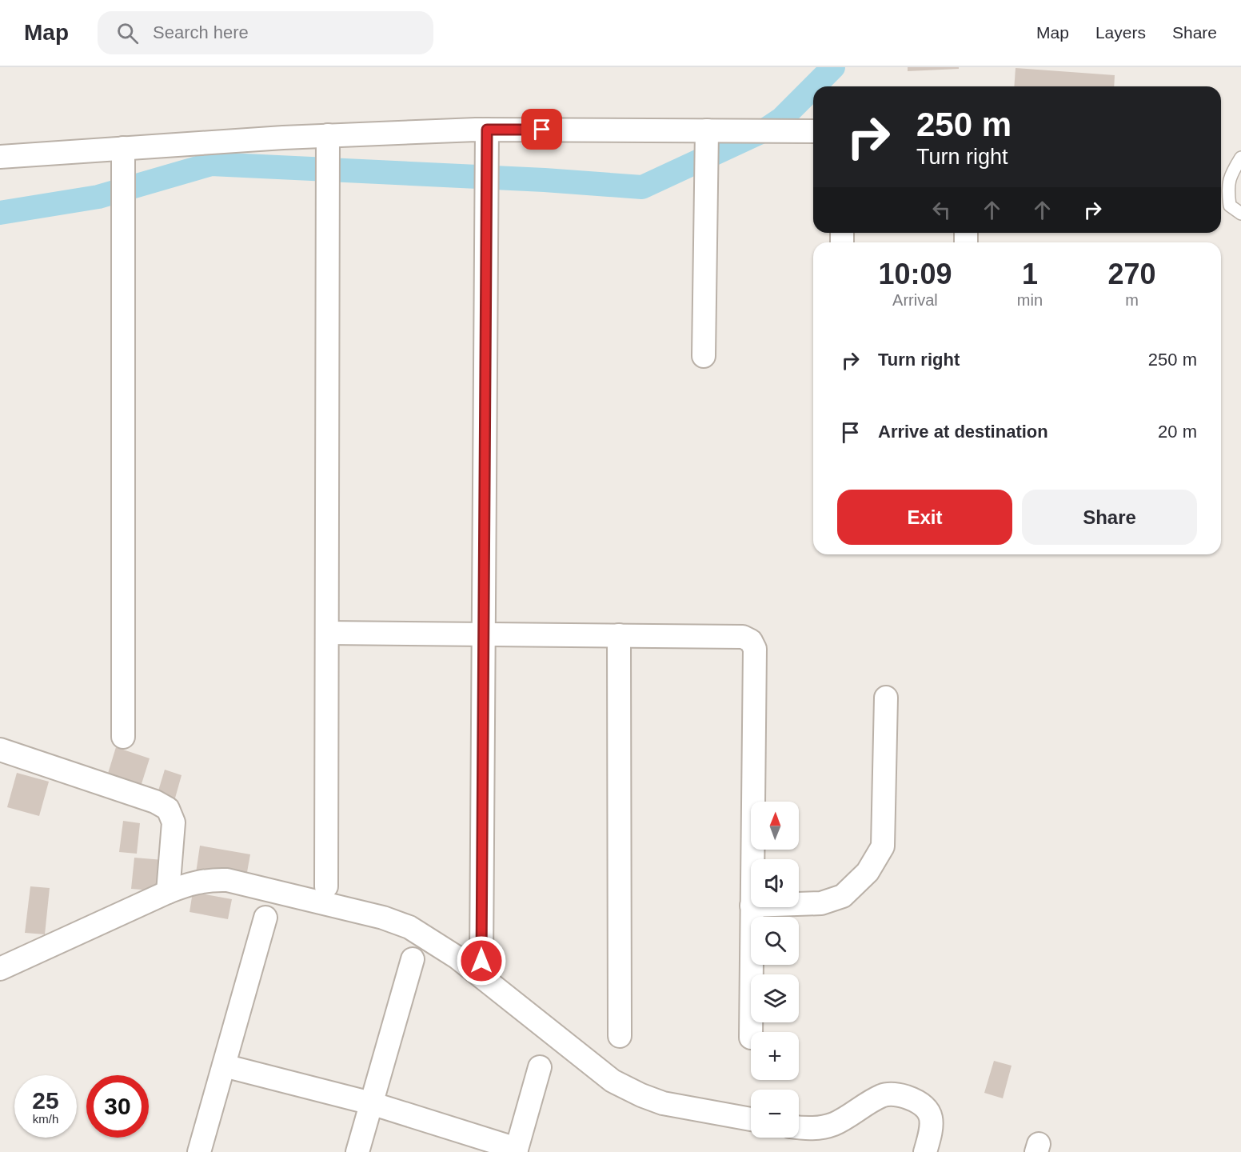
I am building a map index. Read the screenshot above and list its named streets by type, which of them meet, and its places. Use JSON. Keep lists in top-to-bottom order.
{
  "north": "top",
  "page": {
    "header": "Map",
    "search": "Search here",
    "nav": ["Map", "Layers", "Share"],
    "turn": ["250 m", "Turn right"],
    "eta": [
      "10:09",
      "Arrival",
      "1",
      "min",
      "270",
      "m"
    ],
    "list": [
      {
        "name": "Turn right",
        "value": "250 m"
      },
      {
        "name": "Arrive at destination",
        "value": "20 m"
      }
    ],
    "buttons": ["Exit", "Share"],
    "map_buttons": ["+", "−"],
    "speed": "25 km/h",
    "limit": "30"
  }
}
